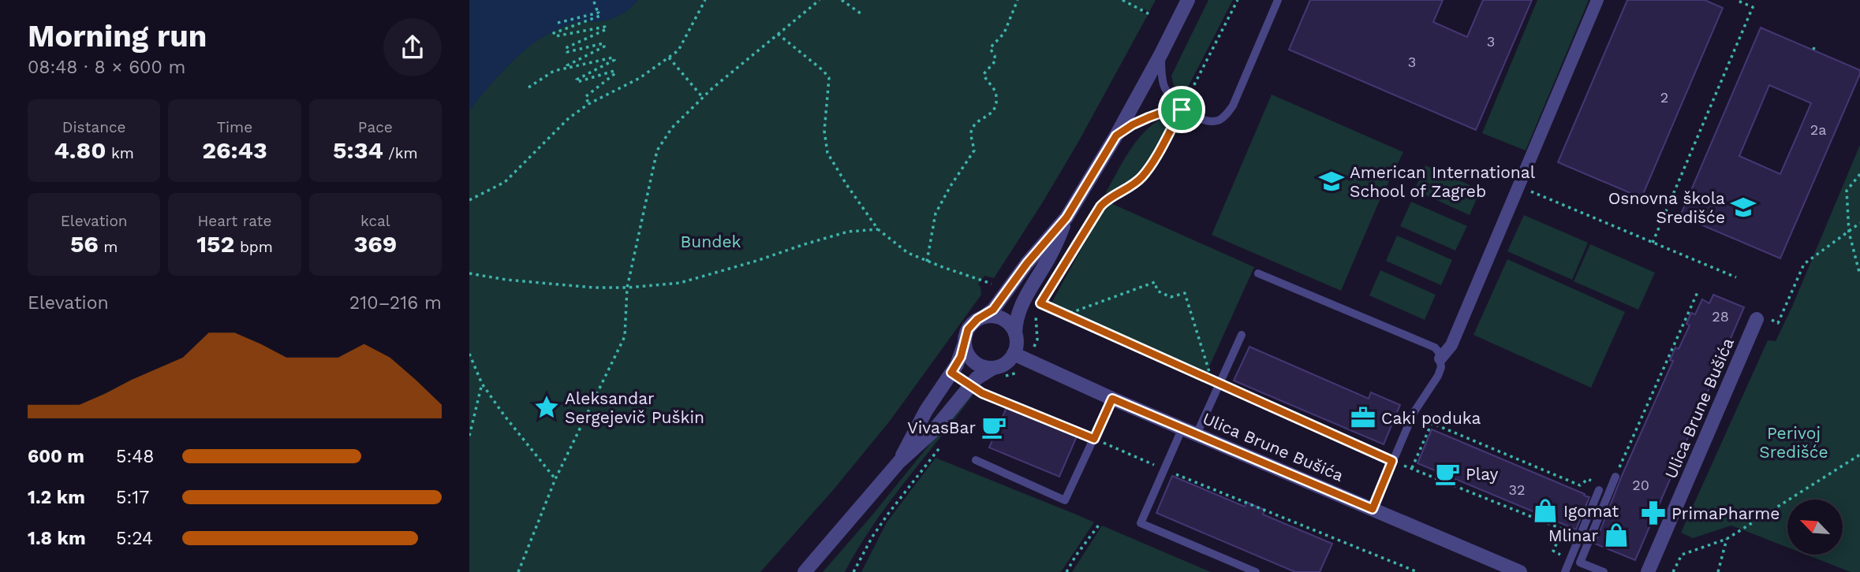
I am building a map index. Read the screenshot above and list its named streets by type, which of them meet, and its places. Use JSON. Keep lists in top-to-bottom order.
{
  "streets": {
    "street": ["Ulica Brune Bušića"]
  },
  "parks": ["Bundek", "Perivoj Središće"],
  "places": {
    "school or university": ["American International School of Zagreb", "Osnovna škola Središće"],
    "place": ["Aleksandar Sergejevič Puškin"],
    "office": ["Caki poduka"],
    "cafe": ["VivasBar", "Play"],
    "shop": ["Igomat", "Mlinar"],
    "pharmacy": ["PrimaPharme"]
  },
  "house_numbers": [
    "3",
    "3",
    "2",
    "2a",
    "28",
    "20",
    "32"
  ],
  "north": "top left",
  "page": {
    "heading": ["Morning run", "08:48 · 8 × 600 m"],
    "stats": [
      ["Distance", "4.80 km"],
      ["Time", "26:43"],
      ["Pace", "5:34 /km"],
      ["Elevation", "56 m"],
      ["Heart rate", "152 bpm"],
      ["kcal", "369"]
    ],
    "chart": ["Elevation", "210–216 m"],
    "list": [
      {
        "name": "600 m",
        "note": "5:48"
      },
      {
        "name": "1.2 km",
        "note": "5:17"
      },
      {
        "name": "1.8 km",
        "note": "5:24"
      }
    ]
  }
}
